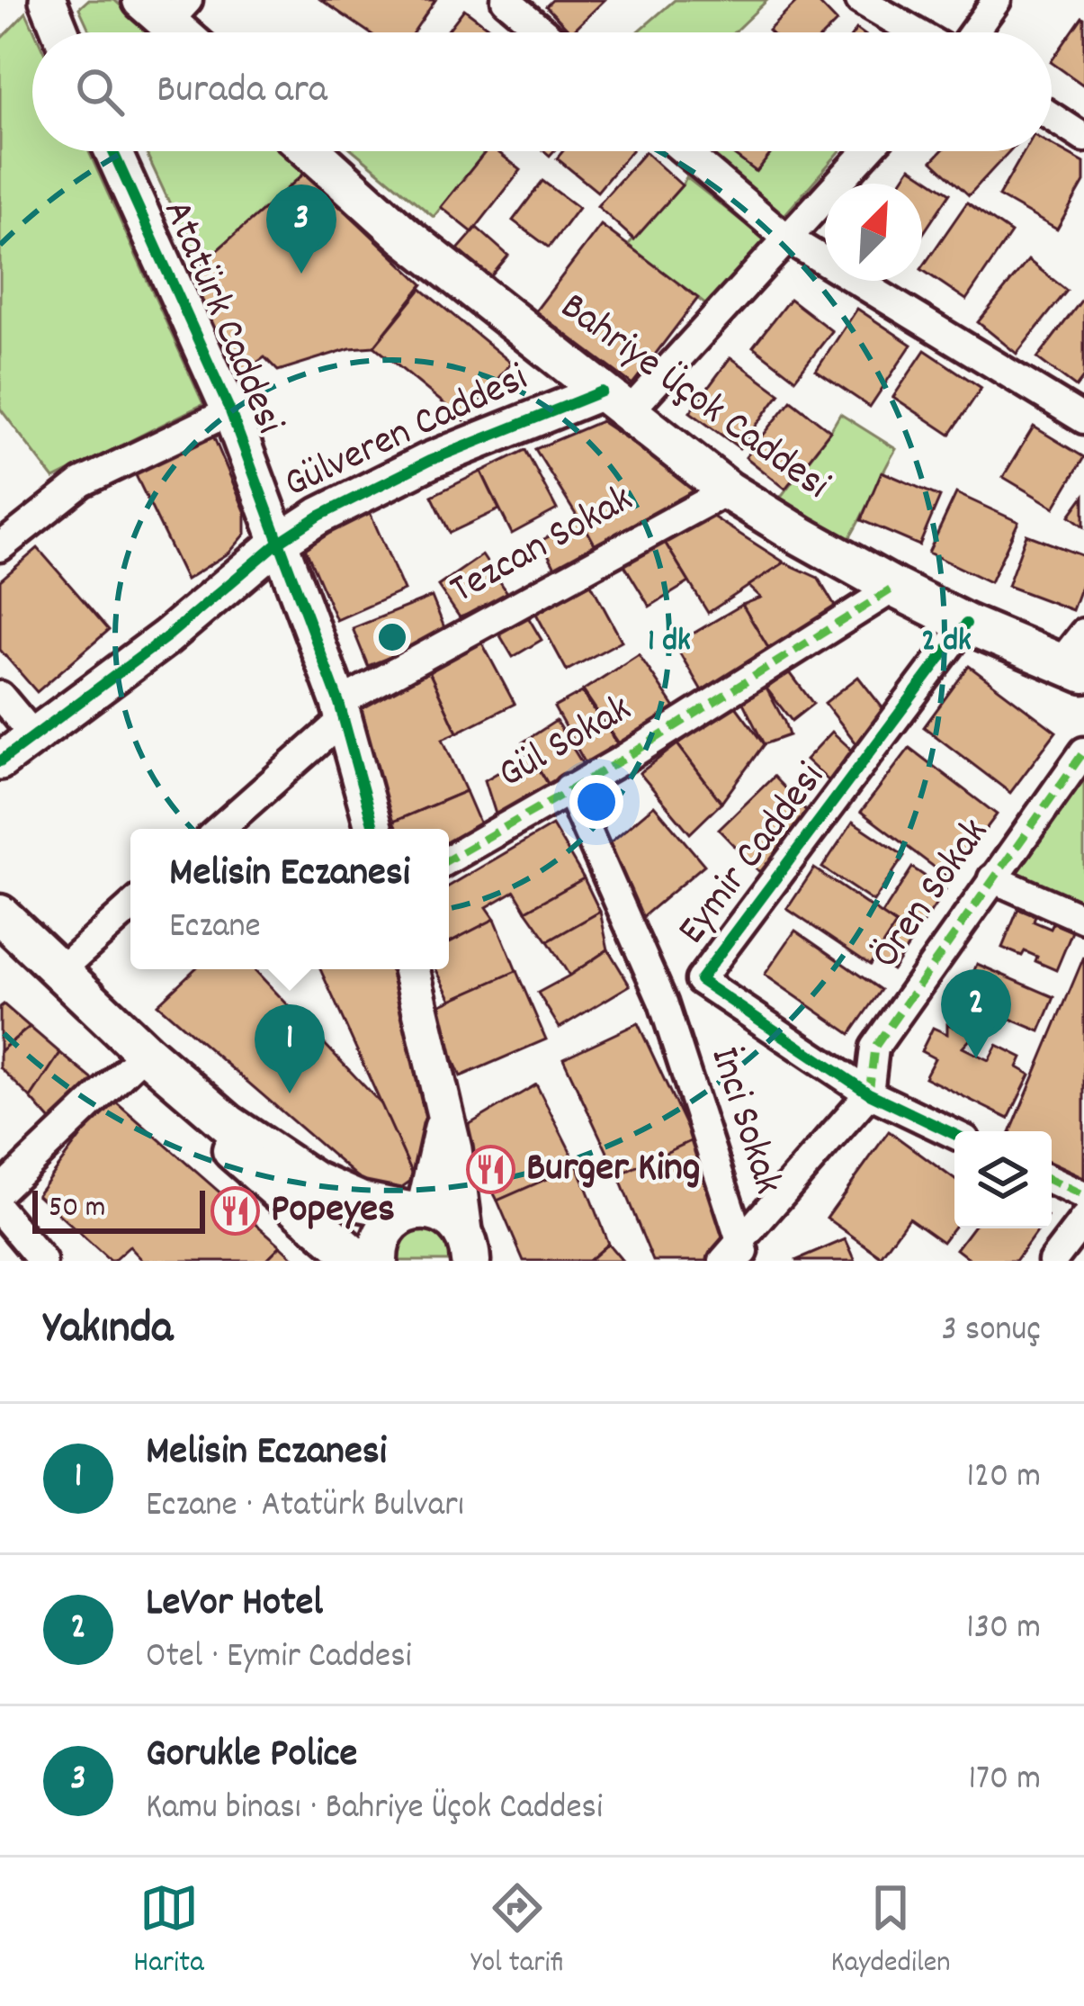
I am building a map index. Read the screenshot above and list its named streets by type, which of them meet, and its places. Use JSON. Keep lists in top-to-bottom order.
{
  "streets": {
    "main road": ["Bahriye Üçok Caddesi"],
    "street": [
      "Atatürk Caddesi",
      "Gülveren Caddesi",
      "Tezcan Sokak",
      "Gül Sokak",
      "Eymir Caddesi",
      "Ören Sokak",
      "İnci Sokak"
    ]
  },
  "crossings": [
    ["Atatürk Caddesi", "Gülveren Caddesi"],
    ["Atatürk Caddesi", "Tezcan Sokak"],
    ["Bahriye Üçok Caddesi", "Gülveren Caddesi"],
    ["Bahriye Üçok Caddesi", "Tezcan Sokak"],
    ["Bahriye Üçok Caddesi", "Gül Sokak"],
    ["Bahriye Üçok Caddesi", "Eymir Caddesi"],
    ["Gül Sokak", "İnci Sokak"],
    ["Eymir Caddesi", "Ören Sokak"],
    ["Eymir Caddesi", "İnci Sokak"]
  ],
  "places": {
    "restaurant": ["Burger King", "Popeyes"]
  },
  "scale_bar": "50 m",
  "north": "top right",
  "page": {
    "search": "Burada ara",
    "pins": ["3", "2", "1"],
    "popup": ["Melisin Eczanesi", "Eczane"],
    "scale": "50 m",
    "heading": ["Yakında", "3 sonuç"],
    "list": [
      {
        "mark": "1",
        "name": "Melisin Eczanesi",
        "note": "Eczane · Atatürk Bulvarı",
        "value": "120 m"
      },
      {
        "mark": "2",
        "name": "LeVor Hotel",
        "note": "Otel · Eymir Caddesi",
        "value": "130 m"
      },
      {
        "mark": "3",
        "name": "Gorukle Police",
        "note": "Kamu binası · Bahriye Üçok Caddesi",
        "value": "170 m"
      }
    ],
    "nav": ["Harita", "Yol tarifi", "Kaydedilen"]
  },
  "rings": ["1 dk", "2 dk"]
}
